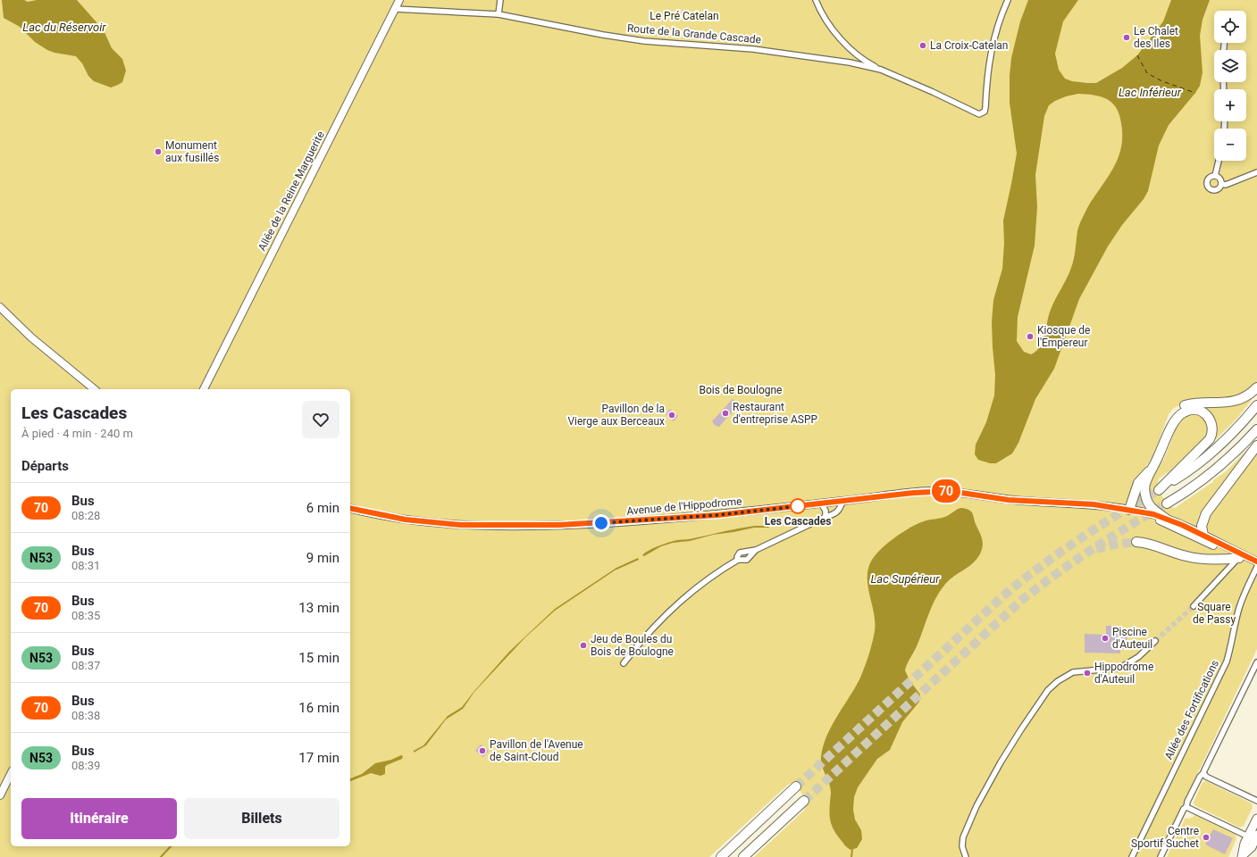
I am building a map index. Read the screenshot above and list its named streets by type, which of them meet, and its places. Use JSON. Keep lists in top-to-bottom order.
{
  "streets": {
    "main road": ["Allée de la Reine Marguerite", "Avenue de l'Hippodrome"],
    "street": ["Route de la Grande Cascade", "Allée des Fortifications"]
  },
  "crossings": [
    ["Route de la Grande Cascade", "Allée de la Reine Marguerite"]
  ],
  "water": ["Lac du Réservoir", "Lac Inférieur", "Lac Supérieur"],
  "parks": ["Le Pré Catelan", "Bois de Boulogne", "Square de Passy"],
  "places": [
    "Le Chalet des Iles",
    "La Croix-Catelan",
    "Monument aux fusillés",
    "Kiosque de l'Empereur",
    "Restaurant d'entreprise ASPP",
    "Pavillon de la Vierge aux Berceaux",
    "Les Cascades",
    "Piscine d'Auteuil",
    "Jeu de Boules du Bois de Boulogne",
    "Hippodrome d'Auteuil",
    "Pavillon de l'Avenue de Saint-Cloud",
    "Centre Sportif Suchet"
  ],
  "lines": ["bus line 70"],
  "page": {
    "on_map": "70",
    "map_buttons": ["+", "−"],
    "heading": [
      ["Les Cascades", "À pied · 4 min · 240 m"],
      "Départs"
    ],
    "list": [
      {
        "mark": "70",
        "name": "Bus",
        "note": "08:28",
        "value": "6 min"
      },
      {
        "mark": "N53",
        "name": "Bus",
        "note": "08:31",
        "value": "9 min"
      },
      {
        "mark": "70",
        "name": "Bus",
        "note": "08:35",
        "value": "13 min"
      },
      {
        "mark": "N53",
        "name": "Bus",
        "note": "08:37",
        "value": "15 min"
      },
      {
        "mark": "70",
        "name": "Bus",
        "note": "08:38",
        "value": "16 min"
      },
      {
        "mark": "N53",
        "name": "Bus",
        "note": "08:39",
        "value": "17 min"
      }
    ],
    "buttons": ["Itinéraire", "Billets"]
  }
}
